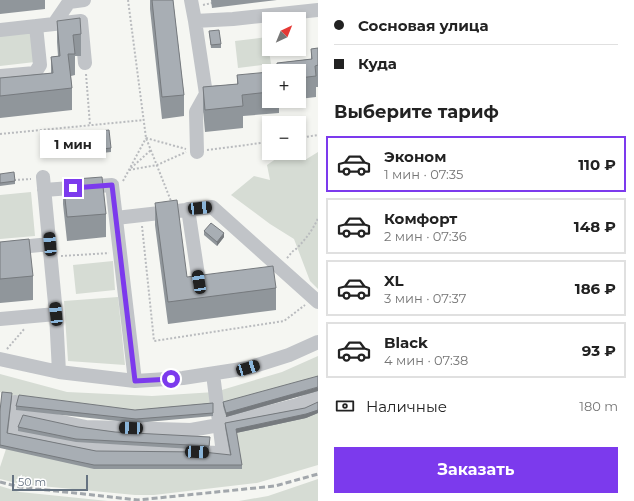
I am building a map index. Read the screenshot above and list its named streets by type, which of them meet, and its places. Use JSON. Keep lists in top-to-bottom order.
{
  "scale_bar": "50 m",
  "north": "top right",
  "page": {
    "banner": ["Сосновая улица", "Куда"],
    "map_buttons": ["+", "−"],
    "heading": "Выберите тариф",
    "bubble": "1 мин",
    "list": [
      {
        "name": "Эконом",
        "note": "1 мин · 07:35",
        "value": "110 ₽"
      },
      {
        "name": "Комфорт",
        "note": "2 мин · 07:36",
        "value": "148 ₽"
      },
      {
        "name": "XL",
        "note": "3 мин · 07:37",
        "value": "186 ₽"
      },
      {
        "name": "Black",
        "note": "4 мин · 07:38",
        "value": "93 ₽"
      }
    ],
    "pay": ["Наличные", "180 m"],
    "buttons": "Заказать",
    "scale": "50 m"
  }
}
